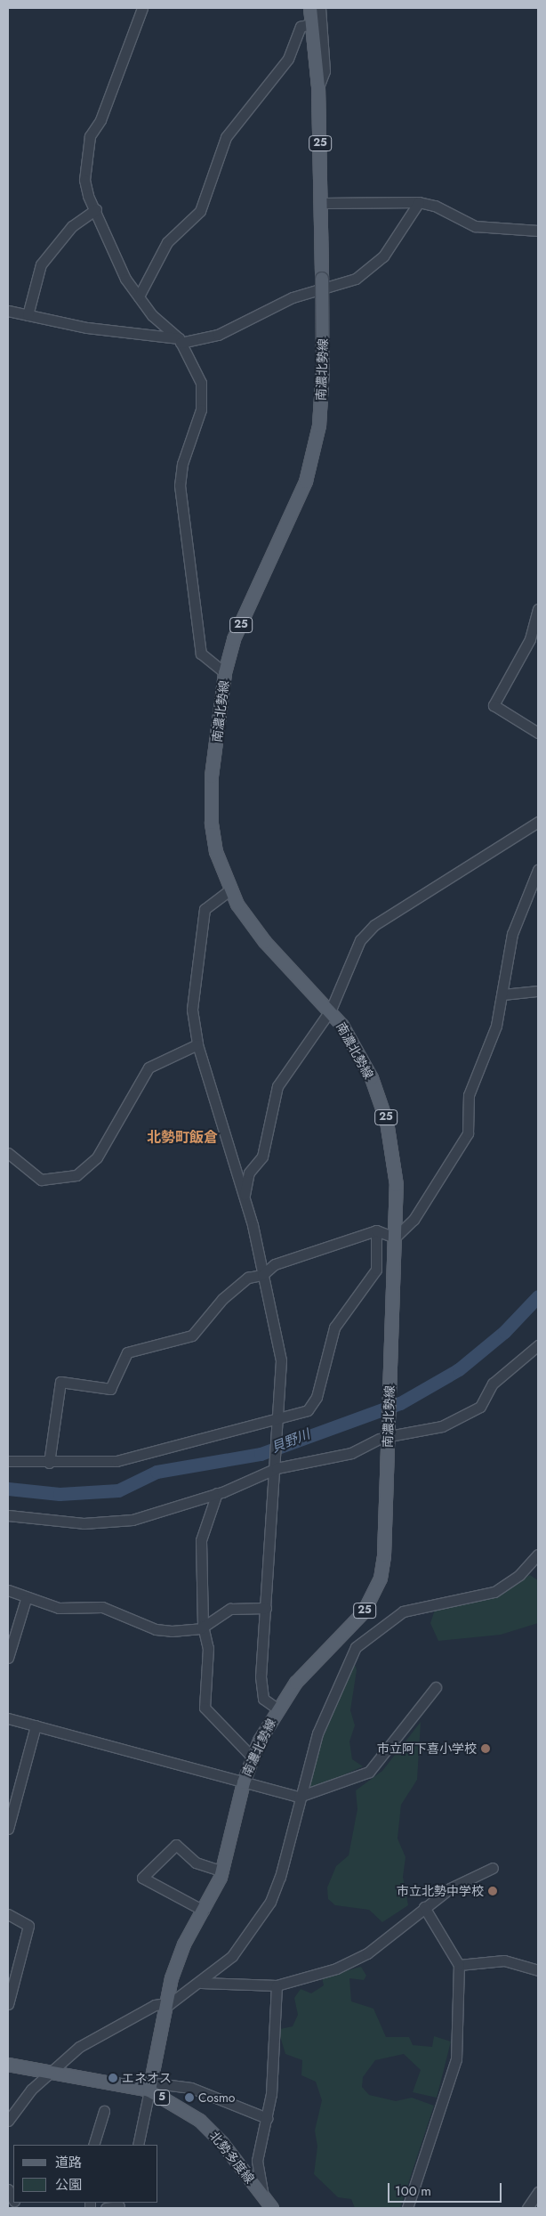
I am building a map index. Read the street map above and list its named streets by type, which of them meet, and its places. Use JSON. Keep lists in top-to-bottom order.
{
  "streets": {
    "main road": [
      "25",
      "南濃北勢線",
      "5",
      "北勢多度線"
    ]
  },
  "crossings": [
    ["南濃北勢線", "北勢多度線"]
  ],
  "districts": ["北勢町飯倉"],
  "water": ["貝野川"],
  "places": [
    "市立阿下喜小学校",
    "市立北勢中学校",
    "エネオス",
    "Cosmo"
  ],
  "legend": ["道路", "公園"],
  "scale_bar": "100 m"
}
